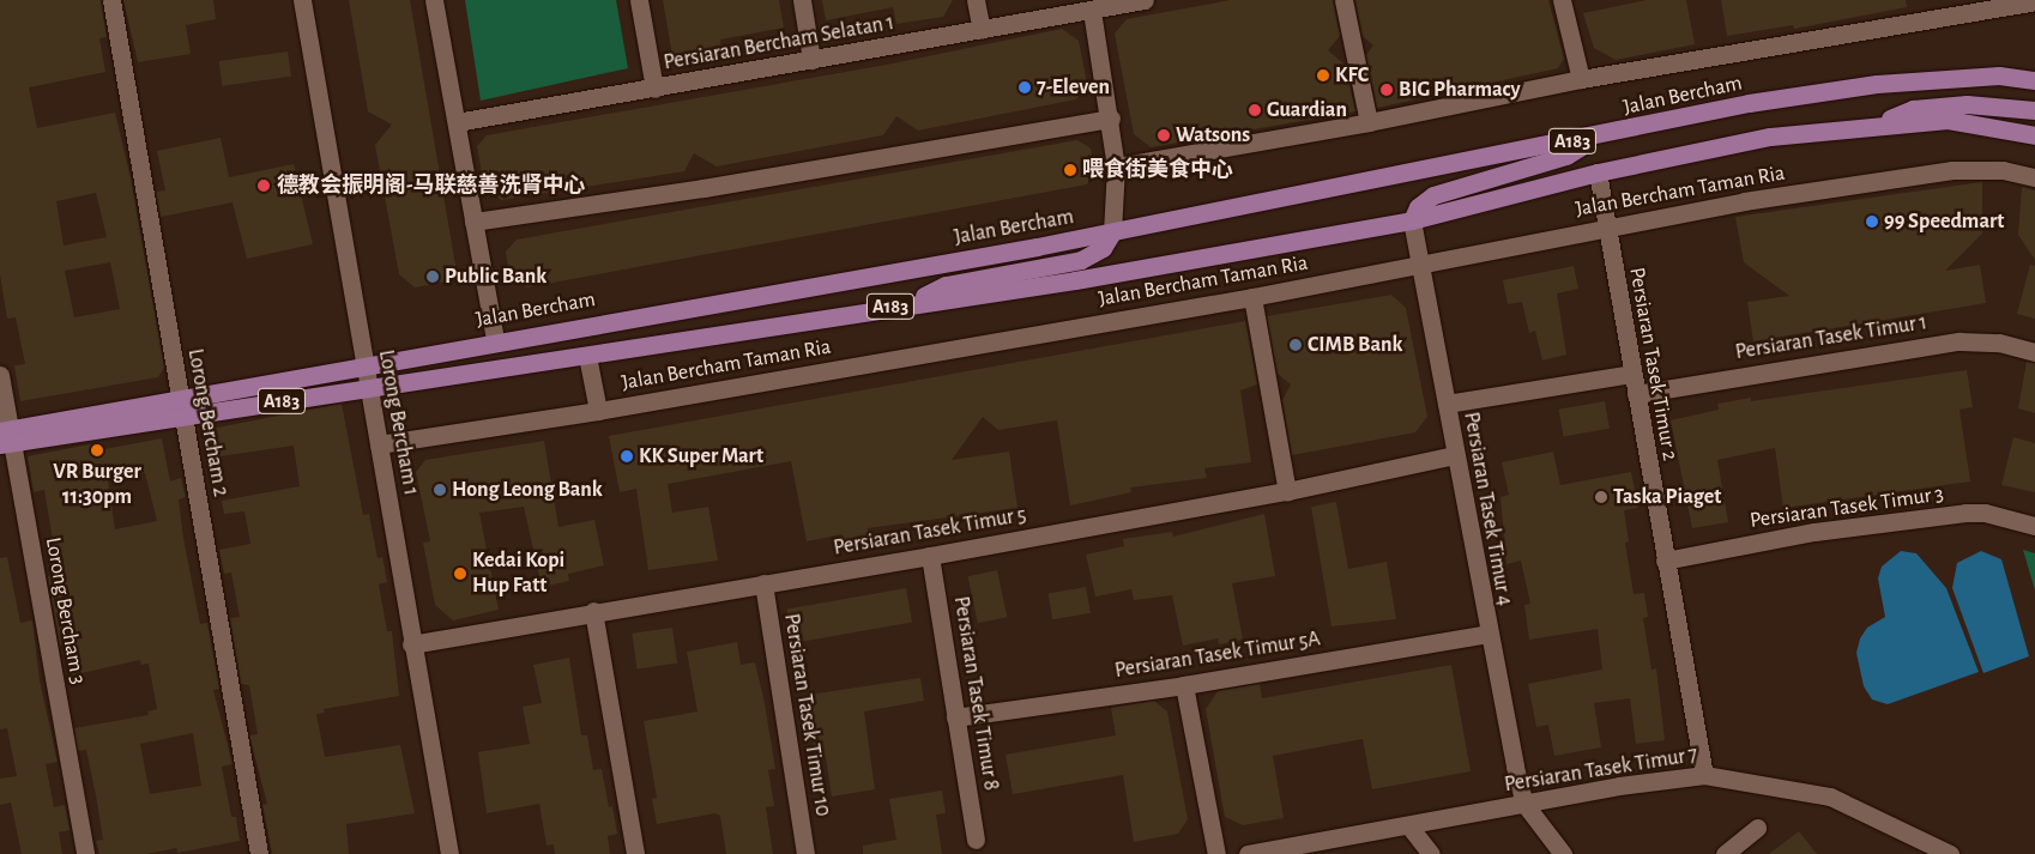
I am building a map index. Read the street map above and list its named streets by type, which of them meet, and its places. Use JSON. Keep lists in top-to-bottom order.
{
  "streets": {
    "main road": ["Jalan Bercham", "A183"],
    "street": [
      "Persiaran Bercham Selatan 1",
      "Jalan Bercham Taman Ria",
      "Persiaran Tasek Timur 1",
      "Persiaran Tasek Timur 2",
      "Lorong Bercham 2",
      "Lorong Bercham 1",
      "Persiaran Tasek Timur 3",
      "Persiaran Tasek Timur 4",
      "Persiaran Tasek Timur 5",
      "Lorong Bercham 3",
      "Persiaran Tasek Timur 5A",
      "Persiaran Tasek Timur 8",
      "Persiaran Tasek Timur 10",
      "Persiaran Tasek Timur 7"
    ]
  },
  "crossings": [
    ["Jalan Bercham", "Persiaran Tasek Timur 2"],
    ["Jalan Bercham", "Lorong Bercham 2"],
    ["Jalan Bercham", "Lorong Bercham 1"],
    ["Jalan Bercham", "Persiaran Tasek Timur 4"],
    ["Jalan Bercham", "Lorong Bercham 3"],
    ["Jalan Bercham Taman Ria", "Persiaran Tasek Timur 2"],
    ["Jalan Bercham Taman Ria", "Lorong Bercham 1"],
    ["Jalan Bercham Taman Ria", "Persiaran Tasek Timur 4"],
    ["Persiaran Tasek Timur 1", "Persiaran Tasek Timur 2"],
    ["Persiaran Tasek Timur 2", "Persiaran Tasek Timur 3"],
    ["Persiaran Tasek Timur 2", "Persiaran Tasek Timur 7"],
    ["Lorong Bercham 1", "Persiaran Tasek Timur 5"],
    ["Persiaran Tasek Timur 4", "Persiaran Tasek Timur 5"],
    ["Persiaran Tasek Timur 4", "Persiaran Tasek Timur 5A"],
    ["Persiaran Tasek Timur 4", "Persiaran Tasek Timur 7"],
    ["Persiaran Tasek Timur 5", "Persiaran Tasek Timur 8"],
    ["Persiaran Tasek Timur 5", "Persiaran Tasek Timur 10"],
    ["Persiaran Tasek Timur 5A", "Persiaran Tasek Timur 8"]
  ],
  "places": [
    "KFC",
    "7-Eleven",
    "BIG Pharmacy",
    "Guardian",
    "Watsons",
    "喂食街美食中心",
    "德教会振明阁-马联慈善洗肾中心",
    "99 Speedmart",
    "Public Bank",
    "CIMB Bank",
    "VR Burger 11:30pm",
    "KK Super Mart",
    "Hong Leong Bank",
    "Taska Piaget",
    "Kedai Kopi Hup Fatt"
  ]
}
